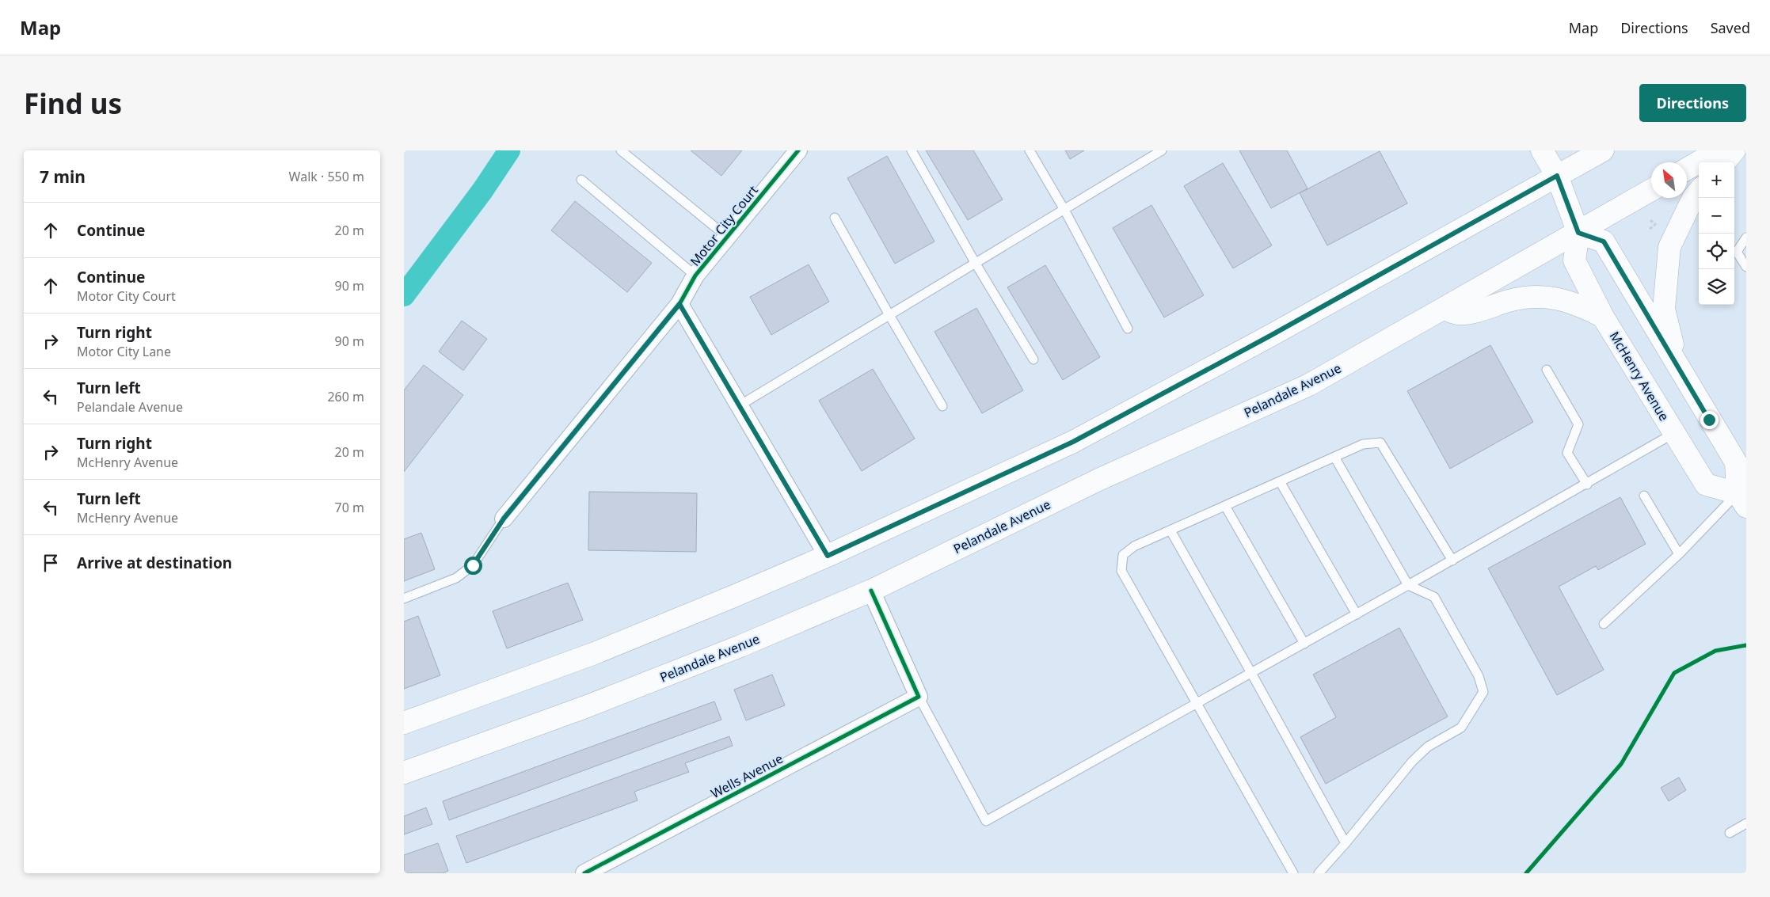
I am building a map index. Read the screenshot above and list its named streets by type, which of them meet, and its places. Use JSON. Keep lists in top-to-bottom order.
{
  "streets": {
    "main road": ["McHenry Avenue", "Pelandale Avenue"],
    "street": ["Motor City Court", "Wells Avenue"]
  },
  "crossings": [
    ["McHenry Avenue", "Pelandale Avenue"]
  ],
  "north": "top left",
  "page": {
    "header": "Map",
    "nav": ["Map", "Directions", "Saved"],
    "buttons": "Directions",
    "title": "Find us",
    "heading": ["7 min", "Walk · 550 m"],
    "map_buttons": ["+", "−"],
    "list": [
      ["Continue", "20 m"],
      ["Continue", "Motor City Court", "90 m"],
      ["Turn right", "Motor City Lane", "90 m"],
      ["Turn left", "Pelandale Avenue", "260 m"],
      ["Turn right", "McHenry Avenue", "20 m"],
      ["Turn left", "McHenry Avenue", "70 m"],
      "Arrive at destination"
    ]
  }
}
